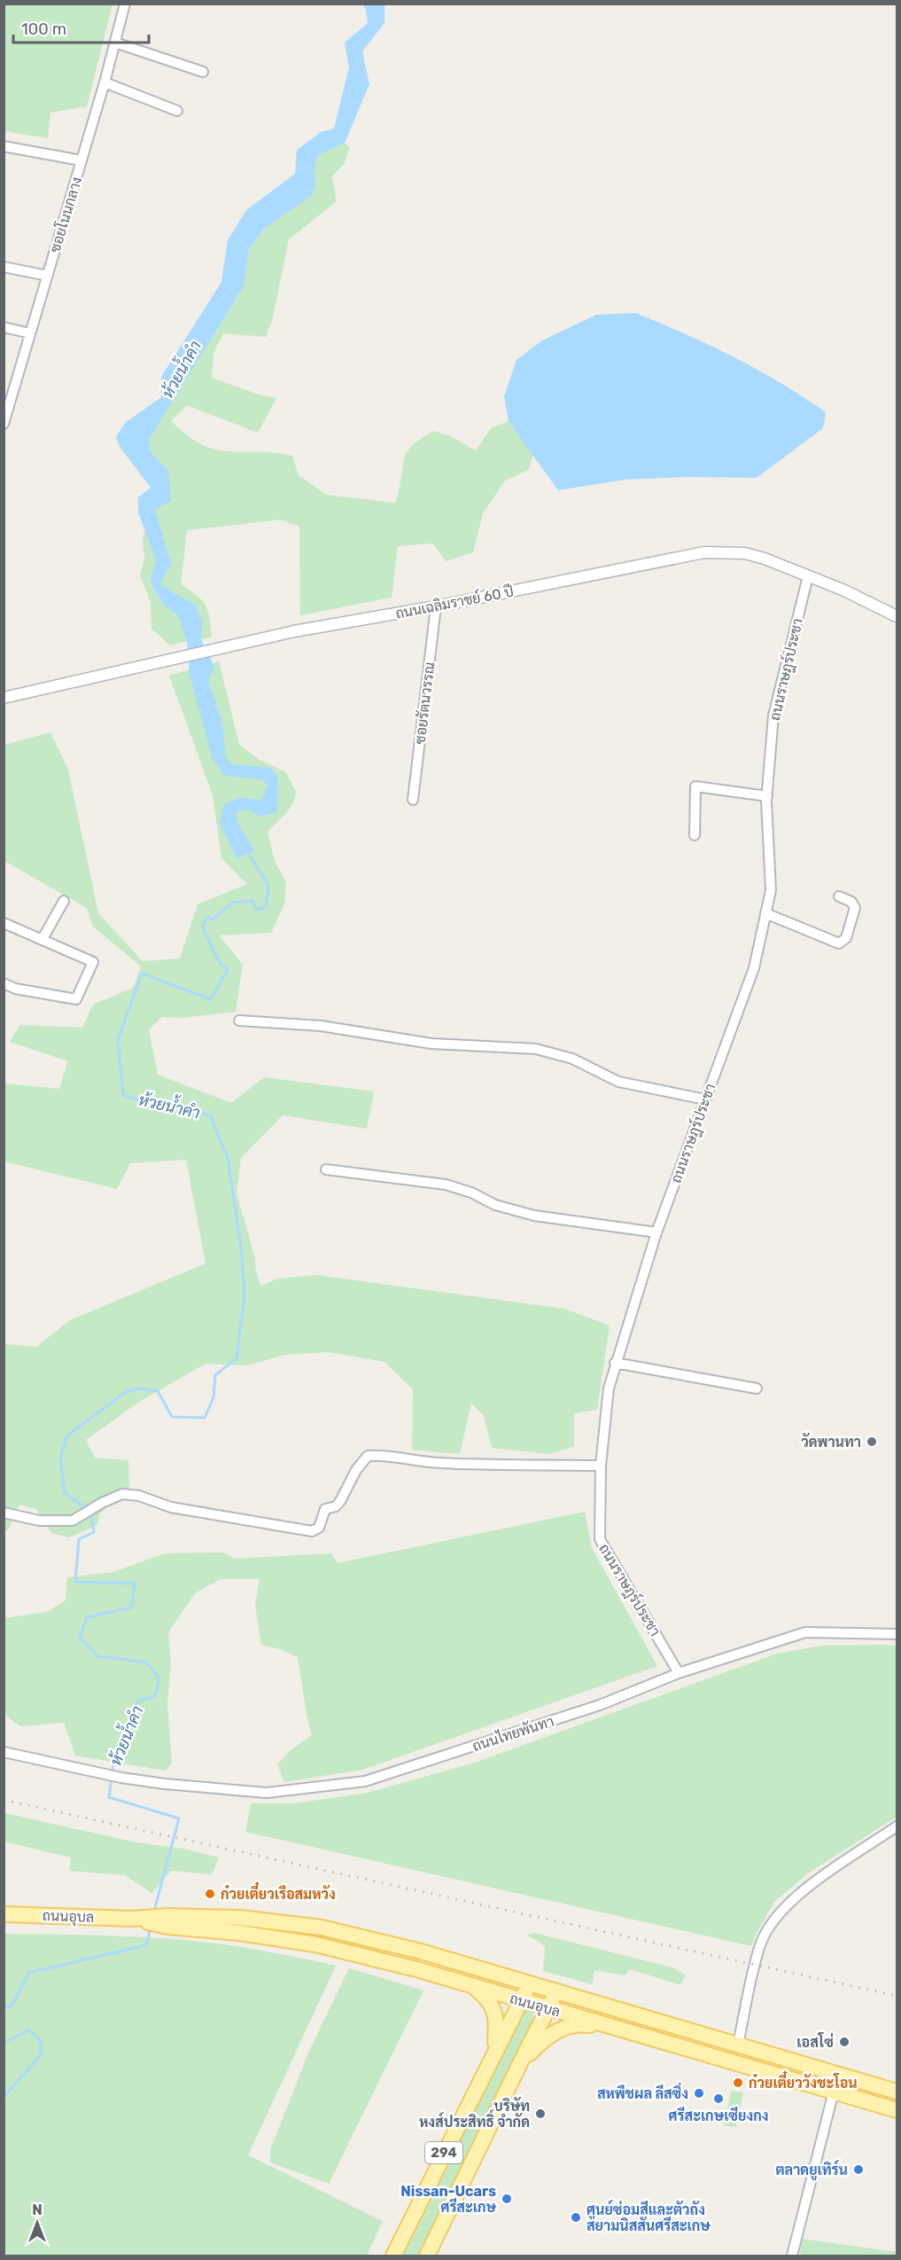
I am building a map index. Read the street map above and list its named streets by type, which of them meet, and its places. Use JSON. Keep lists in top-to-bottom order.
{
  "streets": {
    "main road": ["ถนนอุบล", "294"],
    "street": [
      "ซอยโนนกลาง",
      "ถนนเฉลิมราชย์ 60 ปี",
      "ถนนราษฎร์ประชา",
      "ซอยรัตนวรรณ",
      "ถนนไทยพันทา"
    ]
  },
  "crossings": [
    ["ถนนเฉลิมราชย์ 60 ปี", "ถนนราษฎร์ประชา"],
    ["ถนนเฉลิมราชย์ 60 ปี", "ซอยรัตนวรรณ"],
    ["ถนนราษฎร์ประชา", "ถนนไทยพันทา"],
    ["ถนนอุบล", "294"]
  ],
  "water": ["ห้วยน้ำคำ"],
  "places": [
    "วัดพานทา",
    "ก๋วยเตี๋ยวเรือสมหวัง",
    "เอสโซ่",
    "ก๋วยเตี๋ยววังชะโอน",
    "สหพืชผล ลีสซิ่ง",
    "ศรีสะเกษเซียงกง",
    "บริษัท หงส์ประสิทธิ์ จำกัด",
    "ตลาดยูเทิร์น",
    "Nissan-Ucars ศรีสะเกษ",
    "ศูนย์ซ่อมสีและตัวถัง สยามนิสสันศรีสะเกษ"
  ],
  "scale_bar": "100 m",
  "north": "top"
}
